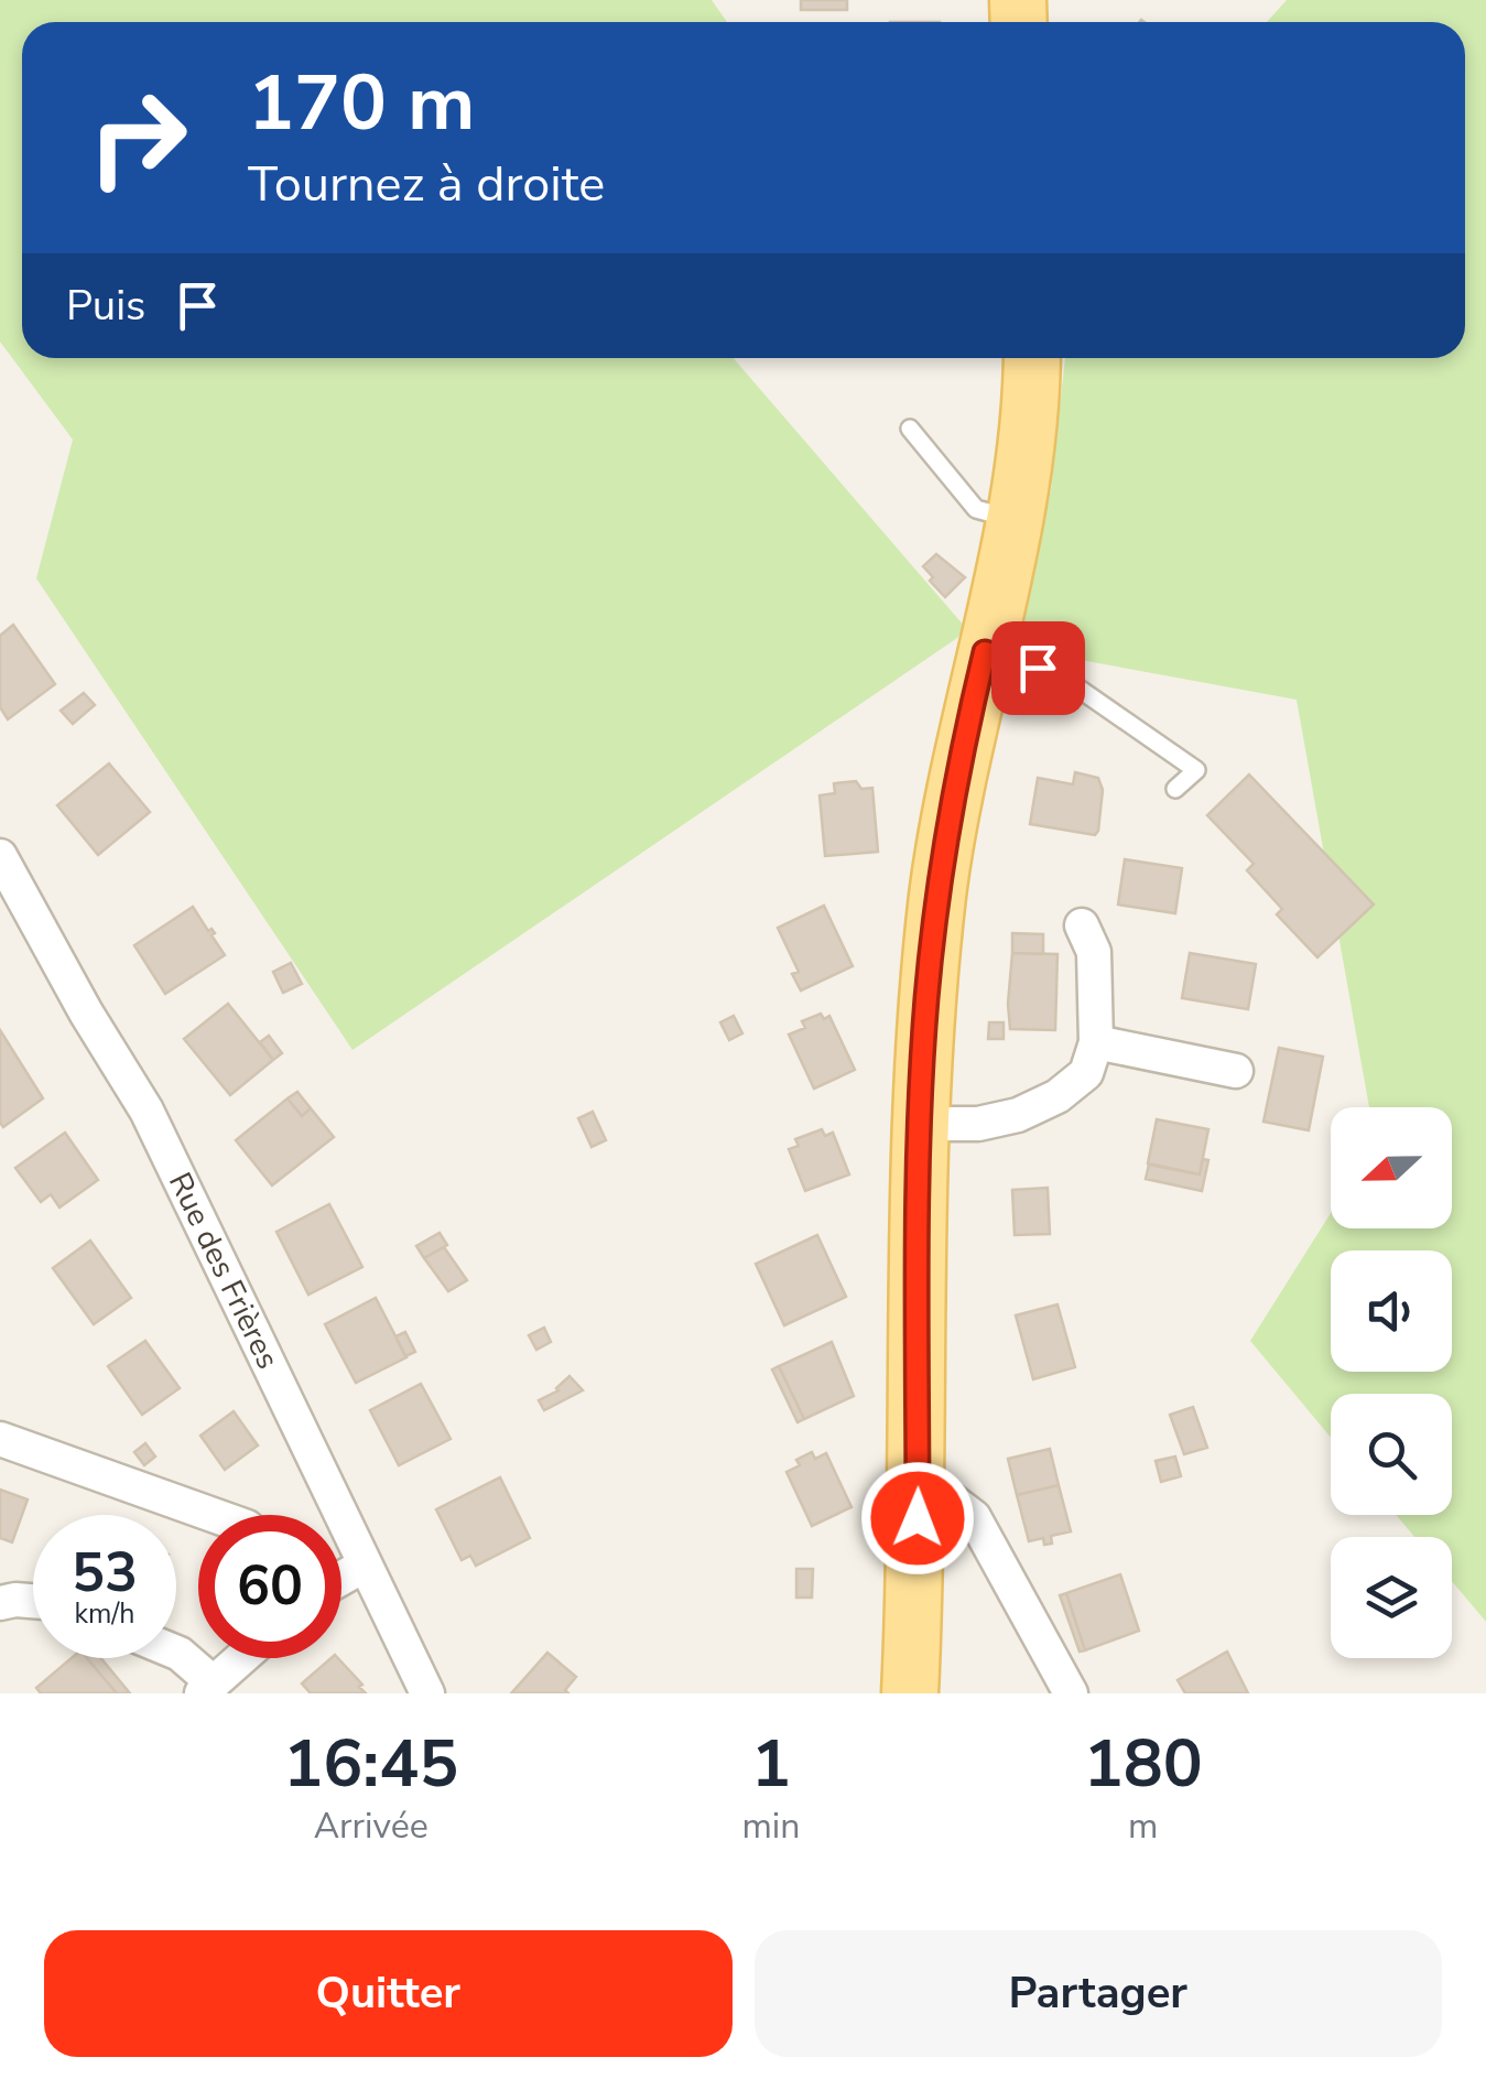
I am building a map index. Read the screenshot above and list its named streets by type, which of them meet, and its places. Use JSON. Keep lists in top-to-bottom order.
{
  "streets": {
    "street": ["Rue des Frières"]
  },
  "north": "left",
  "page": {
    "turn": ["170 m", "Tournez à droite"],
    "then": "Puis",
    "speed": "53 km/h",
    "limit": "60",
    "eta": [
      "16:45",
      "Arrivée",
      "1",
      "min",
      "180",
      "m"
    ],
    "buttons": ["Quitter", "Partager"]
  }
}
